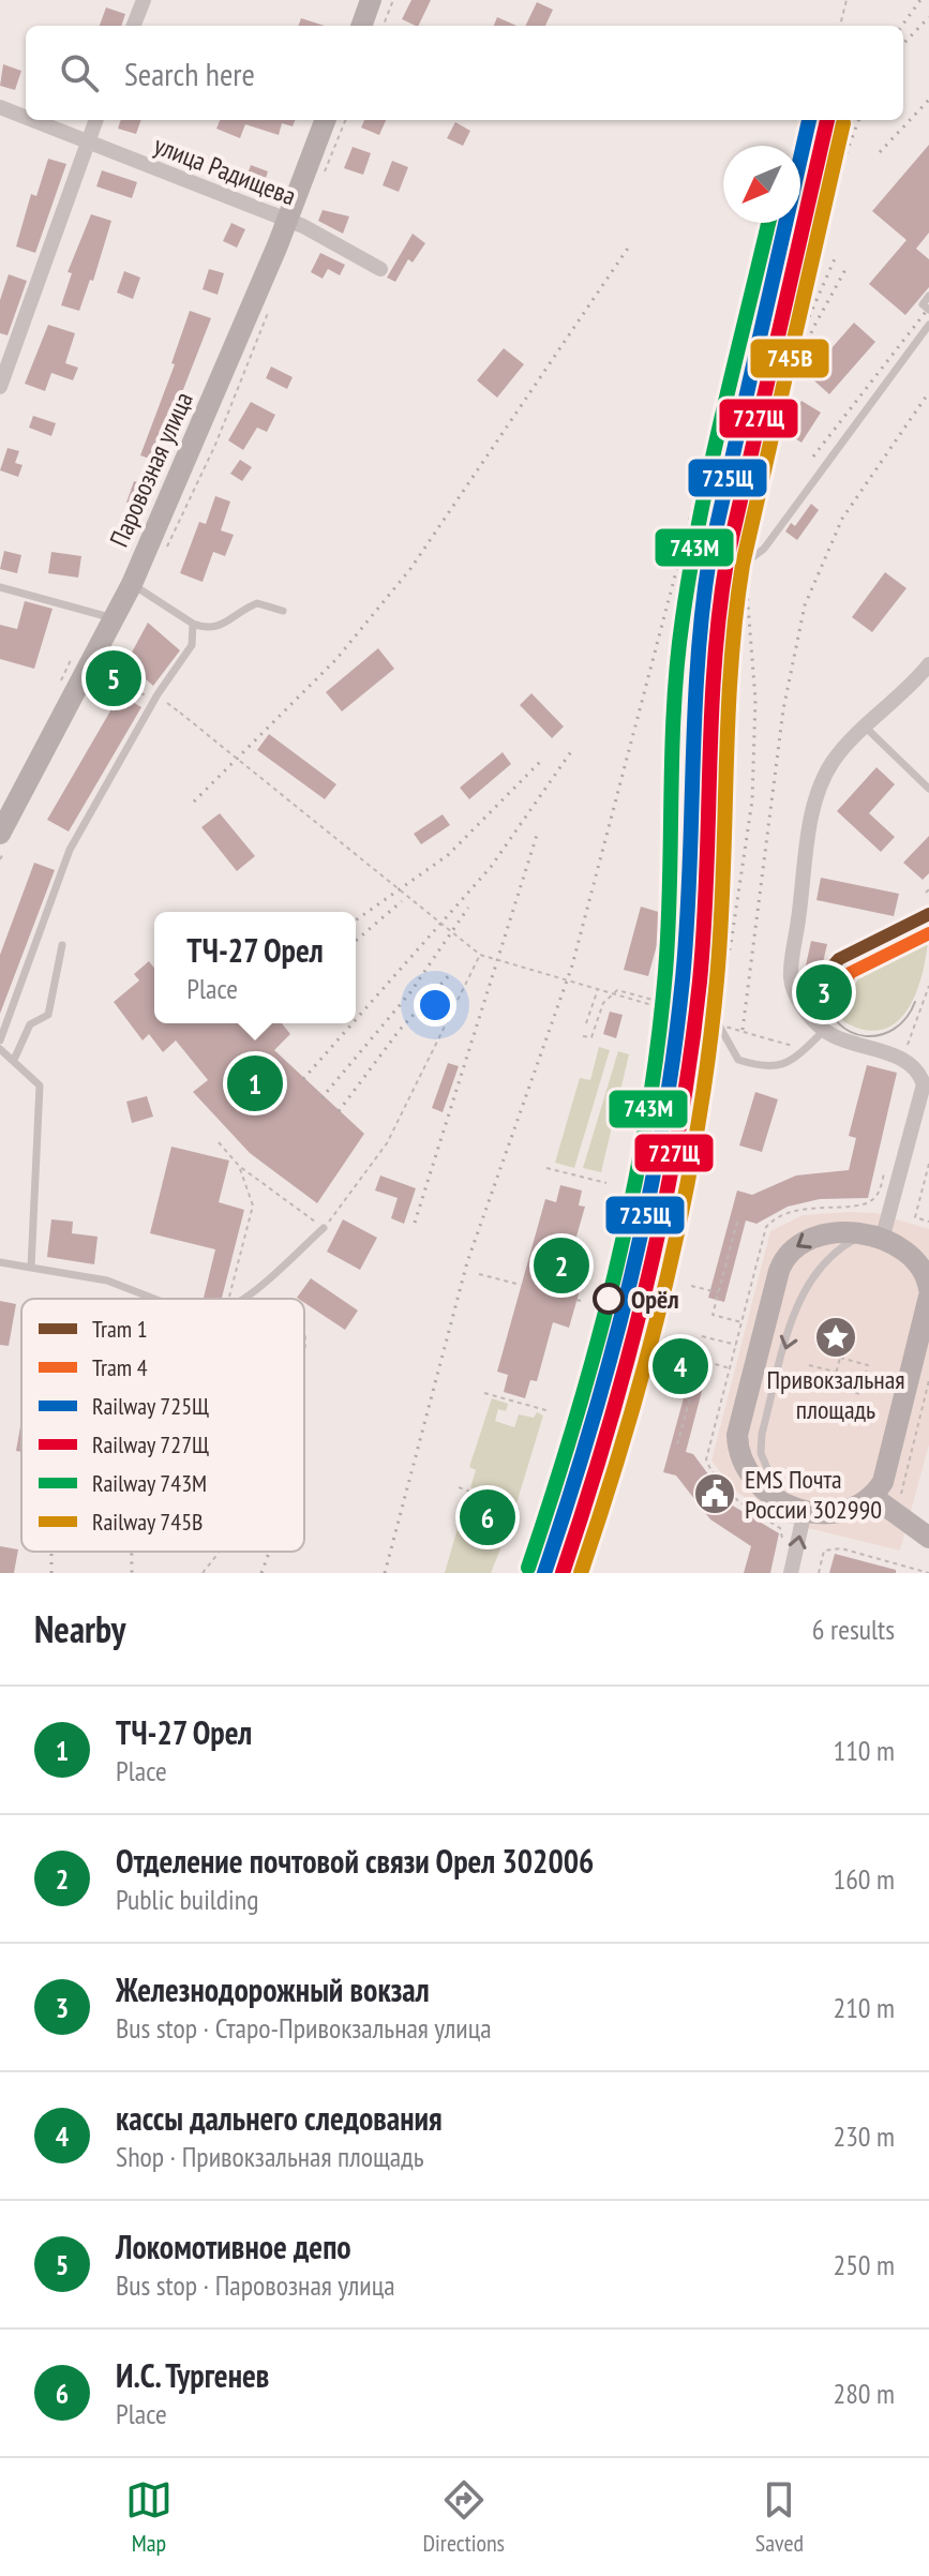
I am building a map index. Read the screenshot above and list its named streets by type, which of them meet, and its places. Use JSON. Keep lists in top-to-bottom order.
{
  "streets": {
    "main road": ["Паровозная улица"],
    "street": ["улица Радищева"]
  },
  "crossings": [
    ["улица Радищева", "Паровозная улица"]
  ],
  "places": {
    "other": ["Орёл"],
    "place": ["Привокзальная площадь"],
    "public building": ["EMS Почта России 302990"]
  },
  "lines": [
    "rail line 725Щ",
    "rail line 727Щ",
    "rail line 745В",
    "rail line 743М",
    "tram line 1",
    "tram line 4"
  ],
  "legend": [
    "Tram 1",
    "Tram 4",
    "Railway 725Щ",
    "Railway 727Щ",
    "Railway 743М",
    "Railway 745В"
  ],
  "north": "bottom left",
  "page": {
    "search": "Search here",
    "pins": [
      "5",
      "3",
      "1",
      "2",
      "4",
      "6"
    ],
    "popup": ["ТЧ-27 Орел", "Place"],
    "heading": ["Nearby", "6 results"],
    "list": [
      {
        "mark": "1",
        "name": "ТЧ-27 Орел",
        "note": "Place",
        "value": "110 m"
      },
      {
        "mark": "2",
        "name": "Отделение почтовой связи Орел 302006",
        "note": "Public building",
        "value": "160 m"
      },
      {
        "mark": "3",
        "name": "Железнодорожный вокзал",
        "note": "Bus stop · Старо-Привокзальная улица",
        "value": "210 m"
      },
      {
        "mark": "4",
        "name": "кассы дальнего следования",
        "note": "Shop · Привокзальная площадь",
        "value": "230 m"
      },
      {
        "mark": "5",
        "name": "Локомотивное депо",
        "note": "Bus stop · Паровозная улица",
        "value": "250 m"
      },
      {
        "mark": "6",
        "name": "И.С. Тургенев",
        "note": "Place",
        "value": "280 m"
      }
    ],
    "nav": ["Map", "Directions", "Saved"]
  }
}
